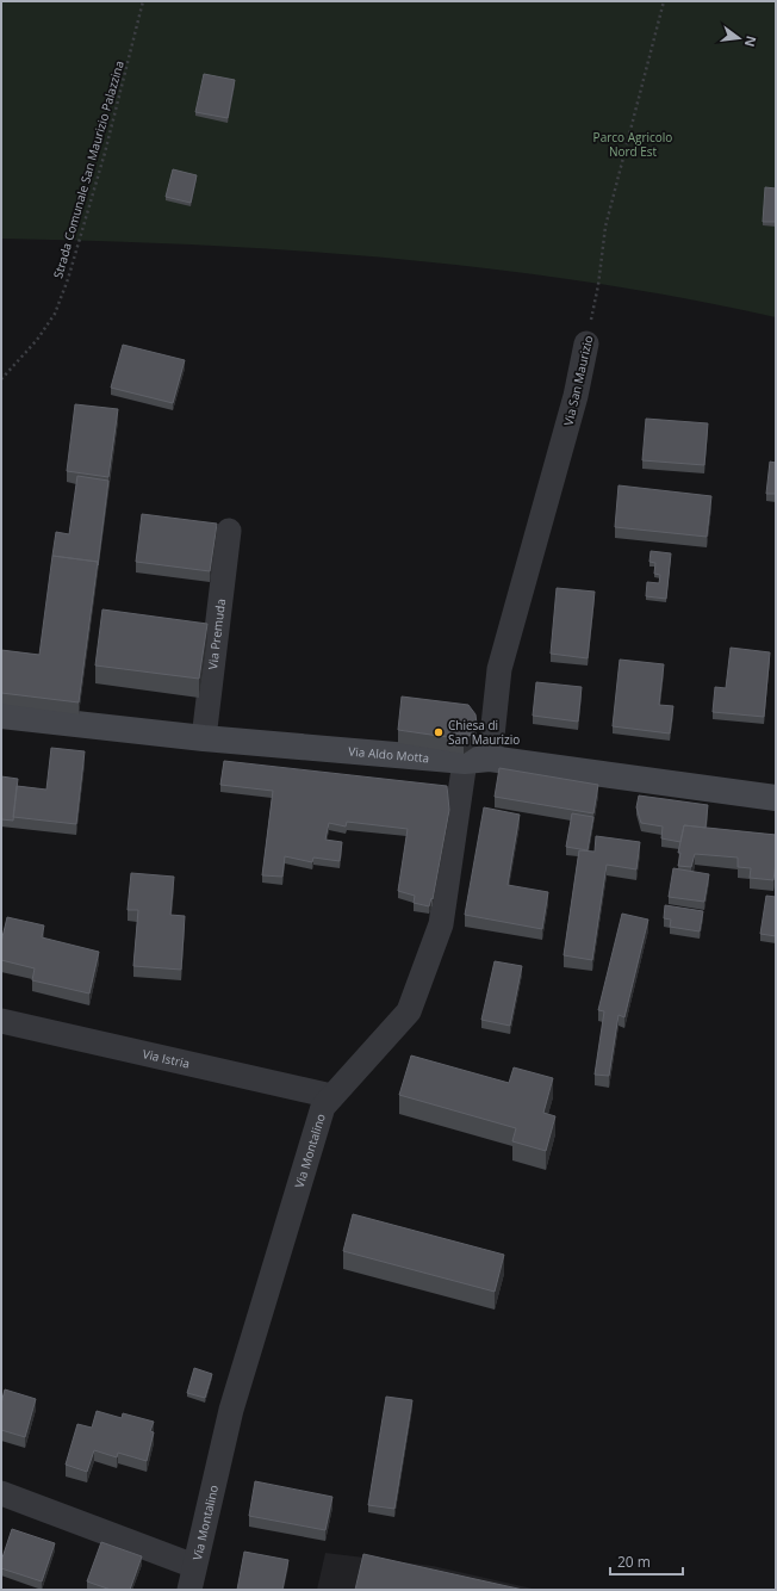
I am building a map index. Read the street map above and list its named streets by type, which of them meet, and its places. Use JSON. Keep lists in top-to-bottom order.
{
  "streets": {
    "street": [
      "Via San Maurizio",
      "Via Premuda",
      "Via Aldo Motta",
      "Via Istria",
      "Via Montalino"
    ],
    "path": ["Strada Comunale San Maurizio Palazzina"]
  },
  "crossings": [
    ["Via San Maurizio", "Via Aldo Motta"],
    ["Via San Maurizio", "Via Montalino"],
    ["Via Premuda", "Via Aldo Motta"],
    ["Via Aldo Motta", "Via Montalino"],
    ["Via Istria", "Via Montalino"]
  ],
  "parks": ["Parco Agricolo Nord Est"],
  "places": ["Chiesa di San Maurizio"],
  "scale_bar": "20 m",
  "north": "right"
}
